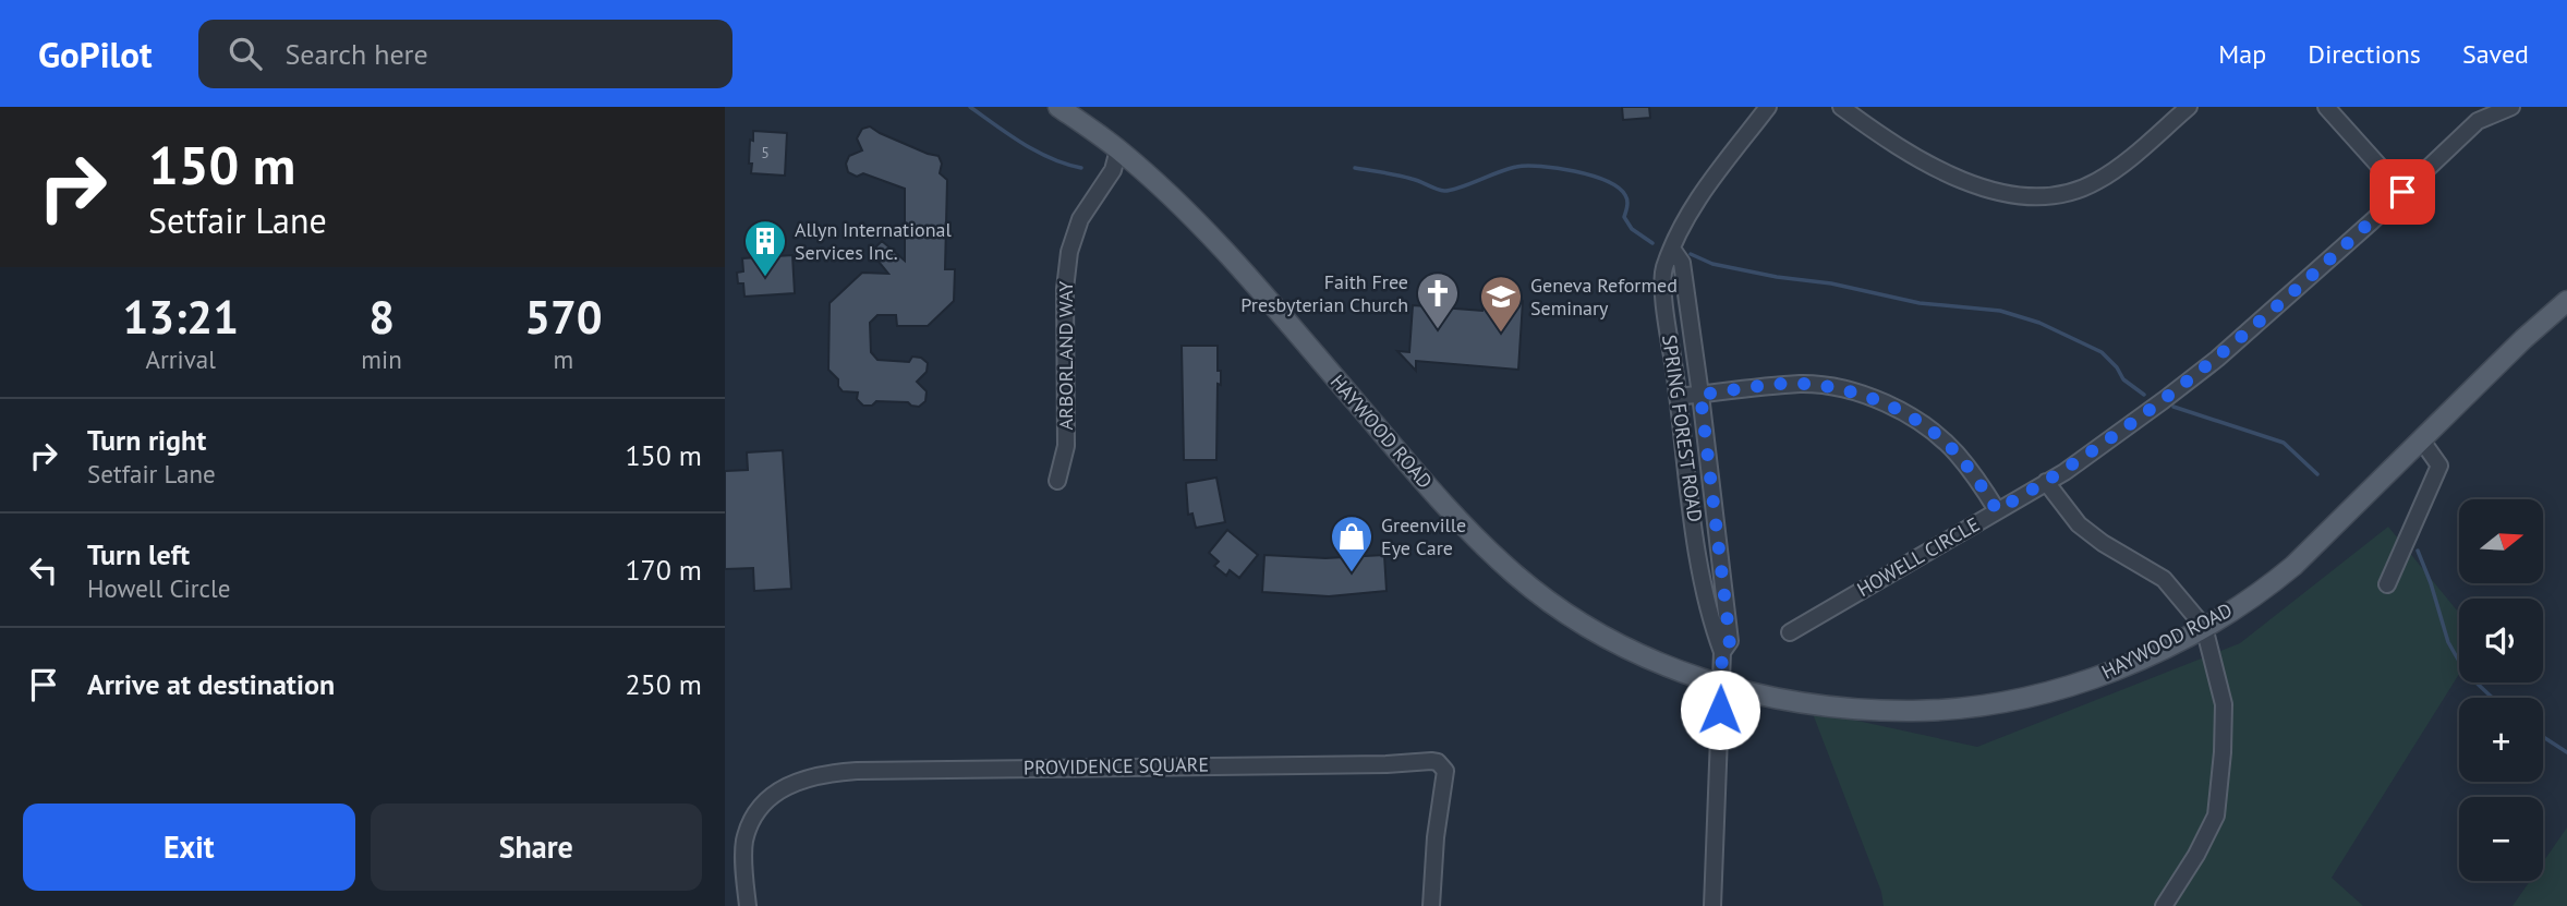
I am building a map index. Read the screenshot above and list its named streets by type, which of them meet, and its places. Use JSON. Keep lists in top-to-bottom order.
{
  "streets": {
    "main road": ["HAYWOOD ROAD"],
    "street": [
      "ARBORLAND WAY",
      "SPRING FOREST ROAD",
      "HOWELL CIRCLE",
      "PROVIDENCE SQUARE"
    ]
  },
  "crossings": [
    ["ARBORLAND WAY", "HAYWOOD ROAD"],
    ["SPRING FOREST ROAD", "HAYWOOD ROAD"]
  ],
  "places": {
    "building": ["Allyn International Services Inc."],
    "church": ["Faith Free Presbyterian Church"],
    "school or university": ["Geneva Reformed Seminary"],
    "shop": ["Greenville Eye Care"]
  },
  "house_numbers": ["5"],
  "north": "right",
  "page": {
    "header": "GoPilot",
    "search": "Search here",
    "nav": ["Map", "Directions", "Saved"],
    "turn": ["150 m", "Setfair Lane"],
    "eta": [
      "13:21",
      "Arrival",
      "8",
      "min",
      "570",
      "m"
    ],
    "list": [
      {
        "name": "Turn right",
        "note": "Setfair Lane",
        "value": "150 m"
      },
      {
        "name": "Turn left",
        "note": "Howell Circle",
        "value": "170 m"
      },
      {
        "name": "Arrive at destination",
        "value": "250 m"
      }
    ],
    "map_buttons": ["+", "−"],
    "buttons": ["Exit", "Share"]
  }
}
